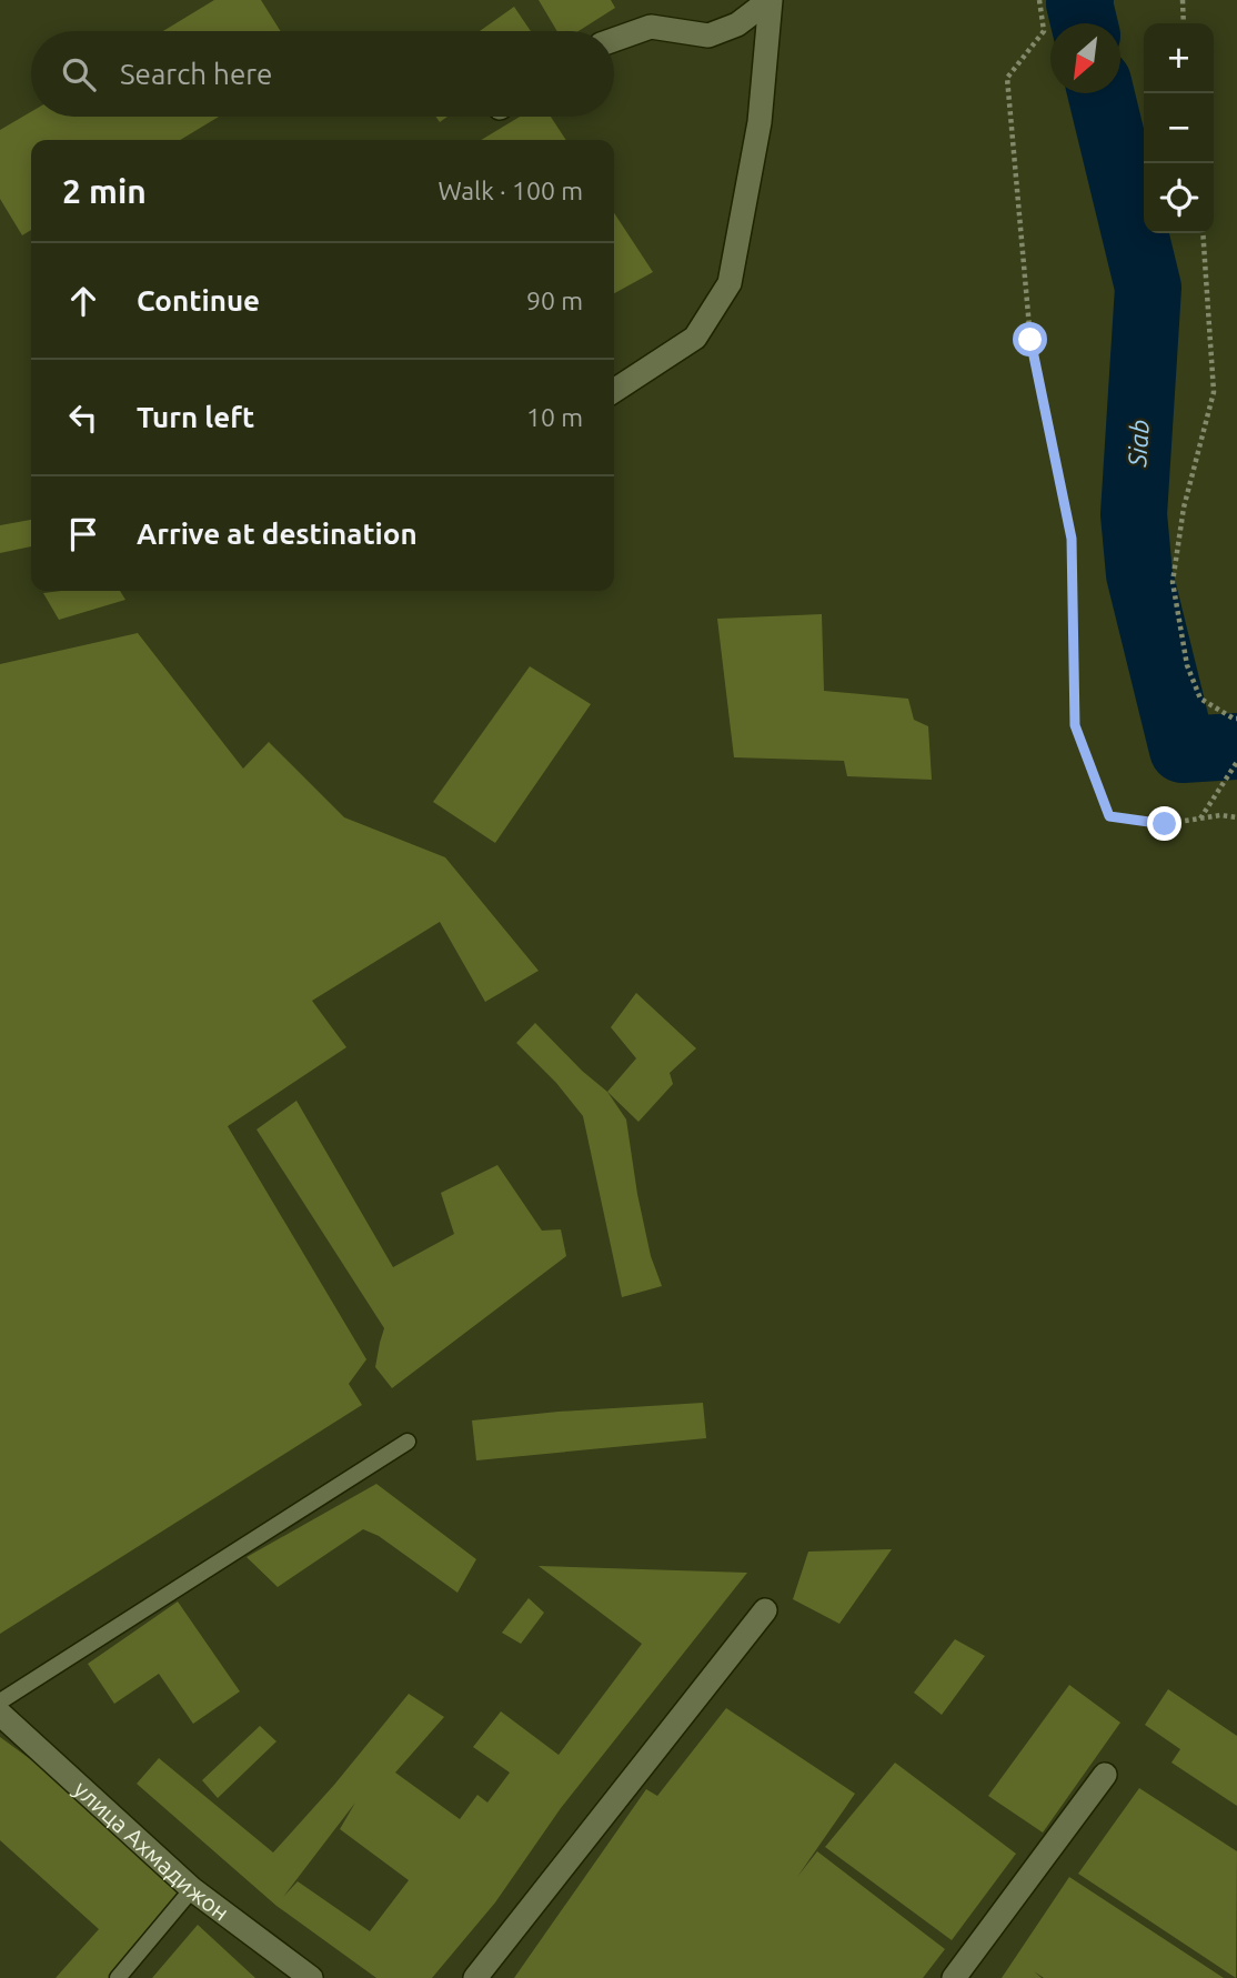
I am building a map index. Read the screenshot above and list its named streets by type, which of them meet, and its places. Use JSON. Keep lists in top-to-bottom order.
{
  "streets": {
    "street": ["улица Ахмадижон"]
  },
  "water": ["Siab"],
  "north": "bottom left",
  "page": {
    "map_buttons": ["+", "−"],
    "search": "Search here",
    "heading": ["2 min", "Walk · 100 m"],
    "list": [
      ["Continue", "90 m"],
      ["Turn left", "10 m"],
      "Arrive at destination"
    ]
  }
}
